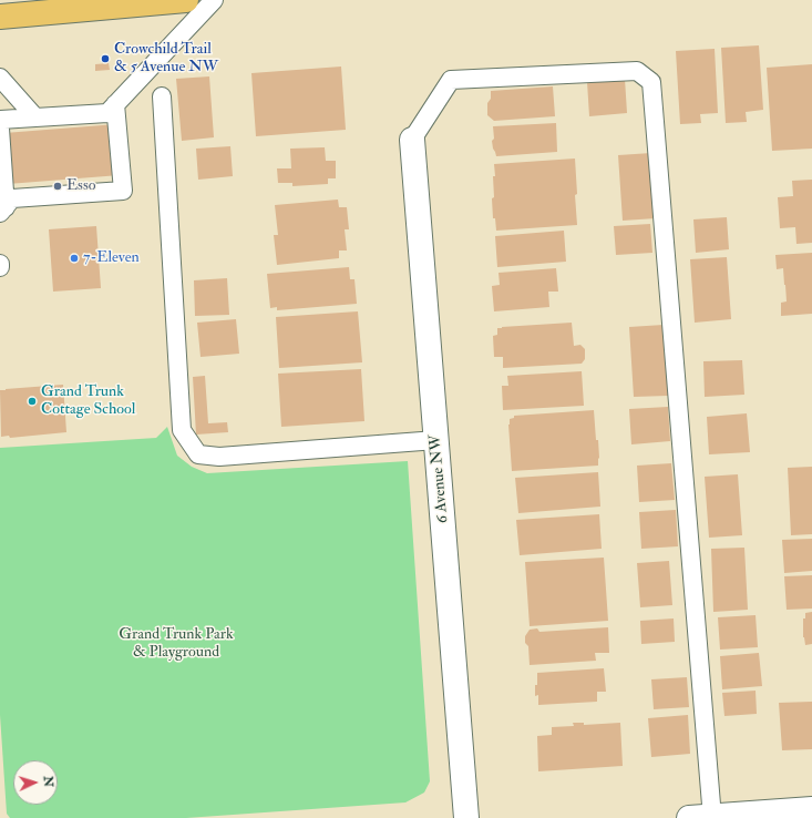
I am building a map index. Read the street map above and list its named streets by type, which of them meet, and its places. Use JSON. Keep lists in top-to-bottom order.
{
  "streets": {
    "street": ["6 Avenue NW"]
  },
  "parks": ["Grand Trunk Park & Playground"],
  "places": [
    "Crowchild Trail & 5 Avenue NW",
    "Esso",
    "7-Eleven",
    "Grand Trunk Cottage School"
  ],
  "north": "right"
}
